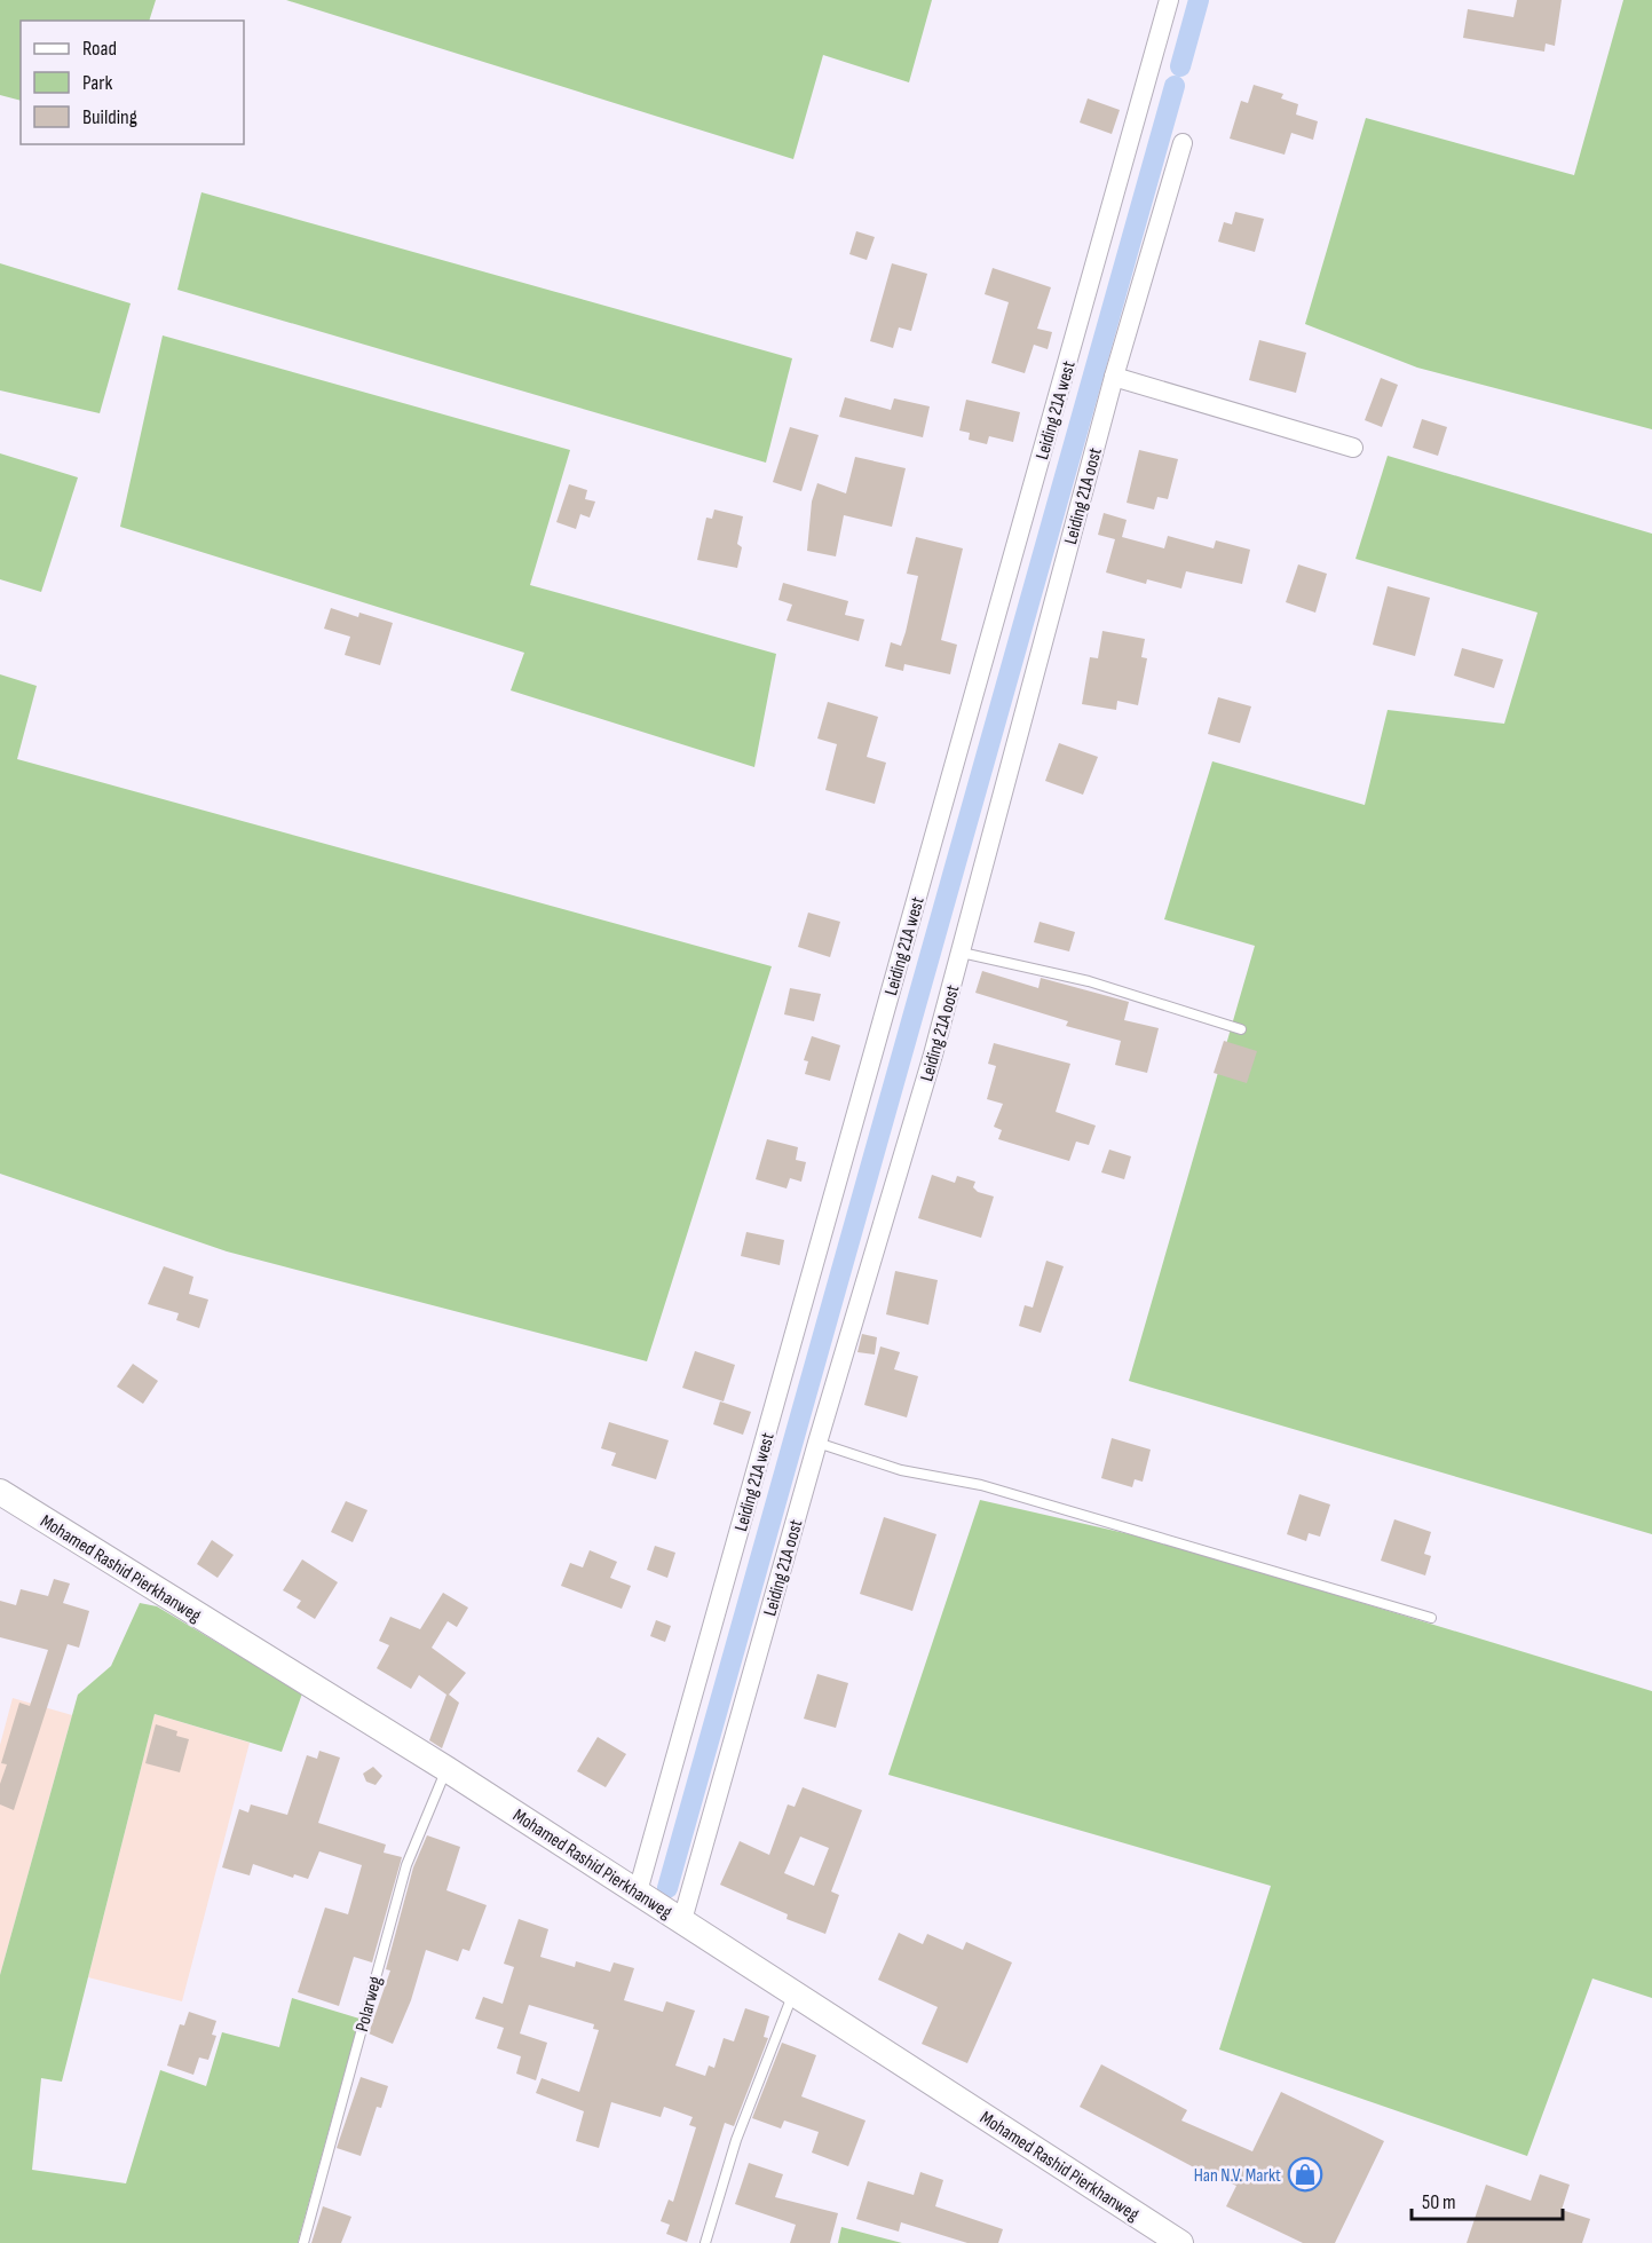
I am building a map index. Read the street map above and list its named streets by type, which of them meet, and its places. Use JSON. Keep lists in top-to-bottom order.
{
  "streets": {
    "street": ["Leiding 21A west", "Leiding 21A oost", "Mohamed Rashid Pierkhanweg"],
    "lane": ["Polarweg"]
  },
  "crossings": [
    ["Leiding 21A west", "Mohamed Rashid Pierkhanweg"],
    ["Leiding 21A oost", "Mohamed Rashid Pierkhanweg"],
    ["Mohamed Rashid Pierkhanweg", "Polarweg"]
  ],
  "places": {
    "shop": ["Han N.V. Markt"]
  },
  "legend": ["Road", "Park", "Building"],
  "scale_bar": "50 m"
}
